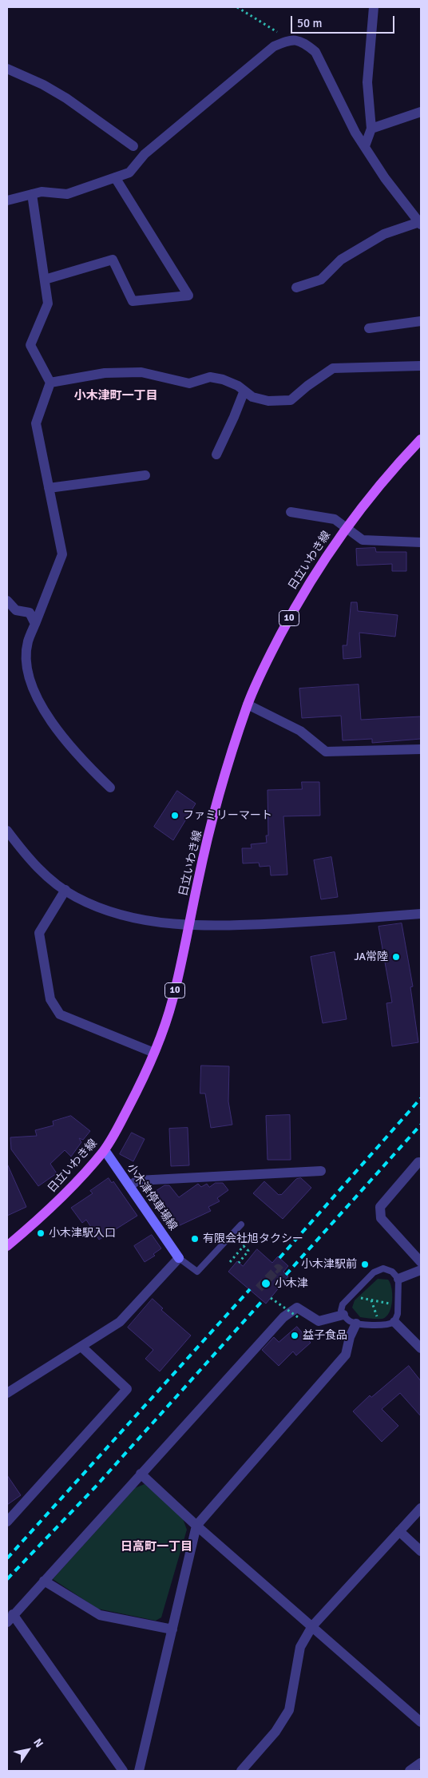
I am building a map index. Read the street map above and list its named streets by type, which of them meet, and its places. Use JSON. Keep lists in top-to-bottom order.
{
  "streets": {
    "main road": ["日立いわき線", "10", "小木津停車場線"]
  },
  "crossings": [
    ["日立いわき線", "小木津停車場線"]
  ],
  "districts": ["小木津町一丁目", "日高町一丁目"],
  "places": [
    "ファミリーマート",
    "JA常陸",
    "小木津駅入口",
    "有限会社旭タクシー",
    "小木津駅前",
    "小木津",
    "益子食品"
  ],
  "scale_bar": "50 m",
  "north": "top right"
}
